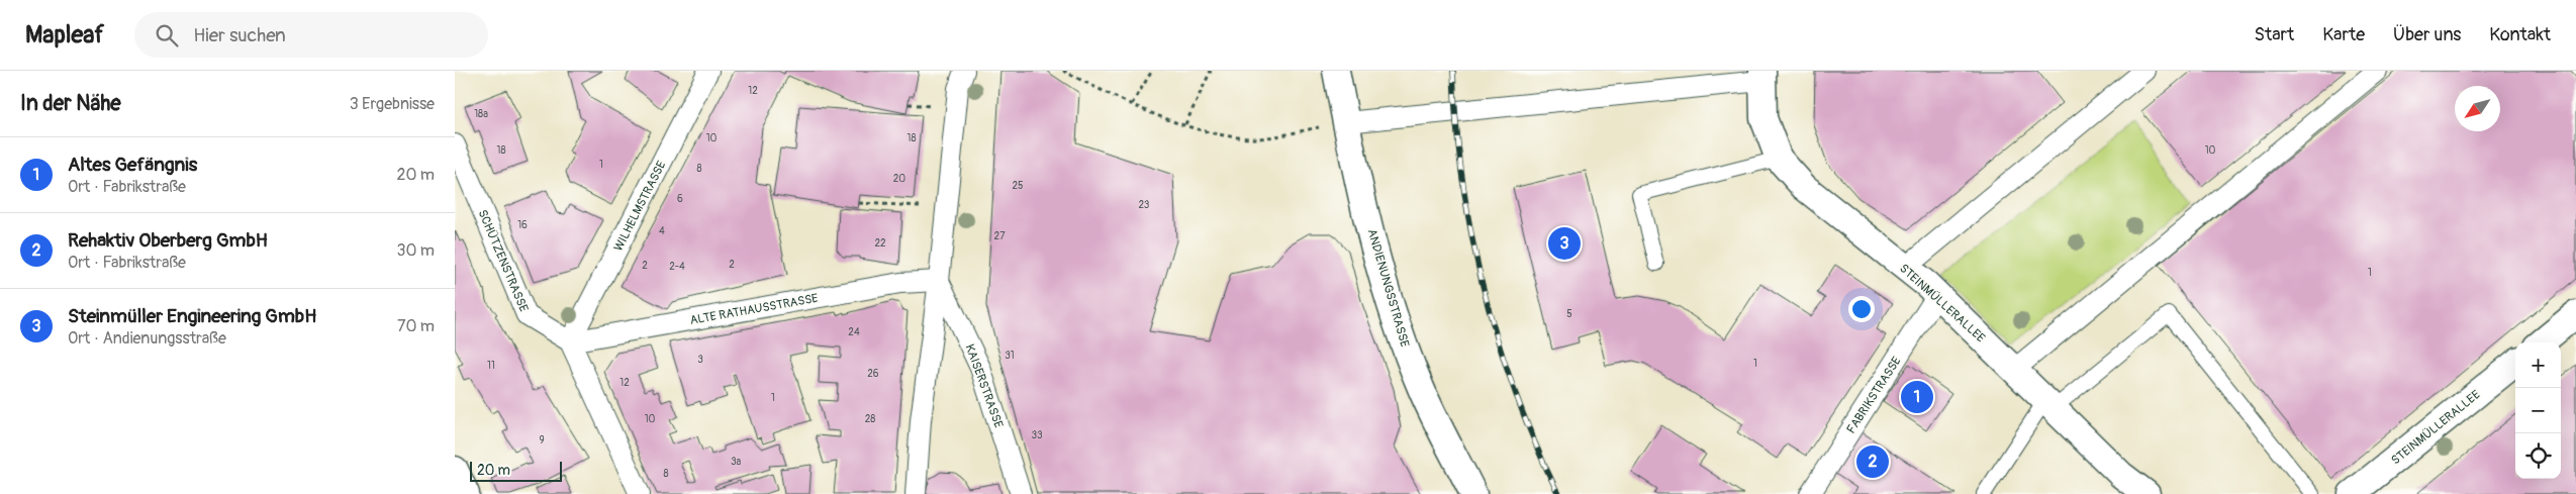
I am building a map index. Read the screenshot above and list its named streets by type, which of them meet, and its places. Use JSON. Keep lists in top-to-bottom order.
{
  "streets": {
    "street": [
      "WILHELMSTRASSE",
      "SCHÜTZENSTRASSE",
      "ANDIENUNGSSTRASSE",
      "STEINMÜLLERALLEE",
      "ALTE RATHAUSSTRASSE",
      "KAISERSTRASSE",
      "FABRIKSTRASSE"
    ]
  },
  "crossings": [
    ["WILHELMSTRASSE", "SCHÜTZENSTRASSE"],
    ["WILHELMSTRASSE", "ALTE RATHAUSSTRASSE"],
    ["SCHÜTZENSTRASSE", "ALTE RATHAUSSTRASSE"],
    ["STEINMÜLLERALLEE", "FABRIKSTRASSE"],
    ["ALTE RATHAUSSTRASSE", "KAISERSTRASSE"]
  ],
  "house_numbers": [
    "12",
    "18a",
    "10",
    "18",
    "18",
    "10",
    "1",
    "8",
    "20",
    "25",
    "6",
    "23",
    "16",
    "4",
    "27",
    "22",
    "2",
    "2",
    "2-4",
    "1",
    "5",
    "24",
    "31",
    "3",
    "1",
    "11",
    "26",
    "12",
    "1",
    "10",
    "28",
    "33",
    "9",
    "3a",
    "8"
  ],
  "scale_bar": "20 m",
  "north": "bottom left",
  "page": {
    "header": "Mapleaf",
    "search": "Hier suchen",
    "nav": [
      "Start",
      "Karte",
      "Über uns",
      "Kontakt"
    ],
    "heading": ["In der Nähe", "3 Ergebnisse"],
    "list": [
      {
        "mark": "1",
        "name": "Altes Gefängnis",
        "note": "Ort · Fabrikstraße",
        "value": "20 m"
      },
      {
        "mark": "2",
        "name": "Rehaktiv Oberberg GmbH",
        "note": "Ort · Fabrikstraße",
        "value": "30 m"
      },
      {
        "mark": "3",
        "name": "Steinmüller Engineering GmbH",
        "note": "Ort · Andienungsstraße",
        "value": "70 m"
      }
    ],
    "pins": ["3", "1", "2"],
    "map_buttons": ["+", "−"],
    "scale": "20 m"
  }
}
